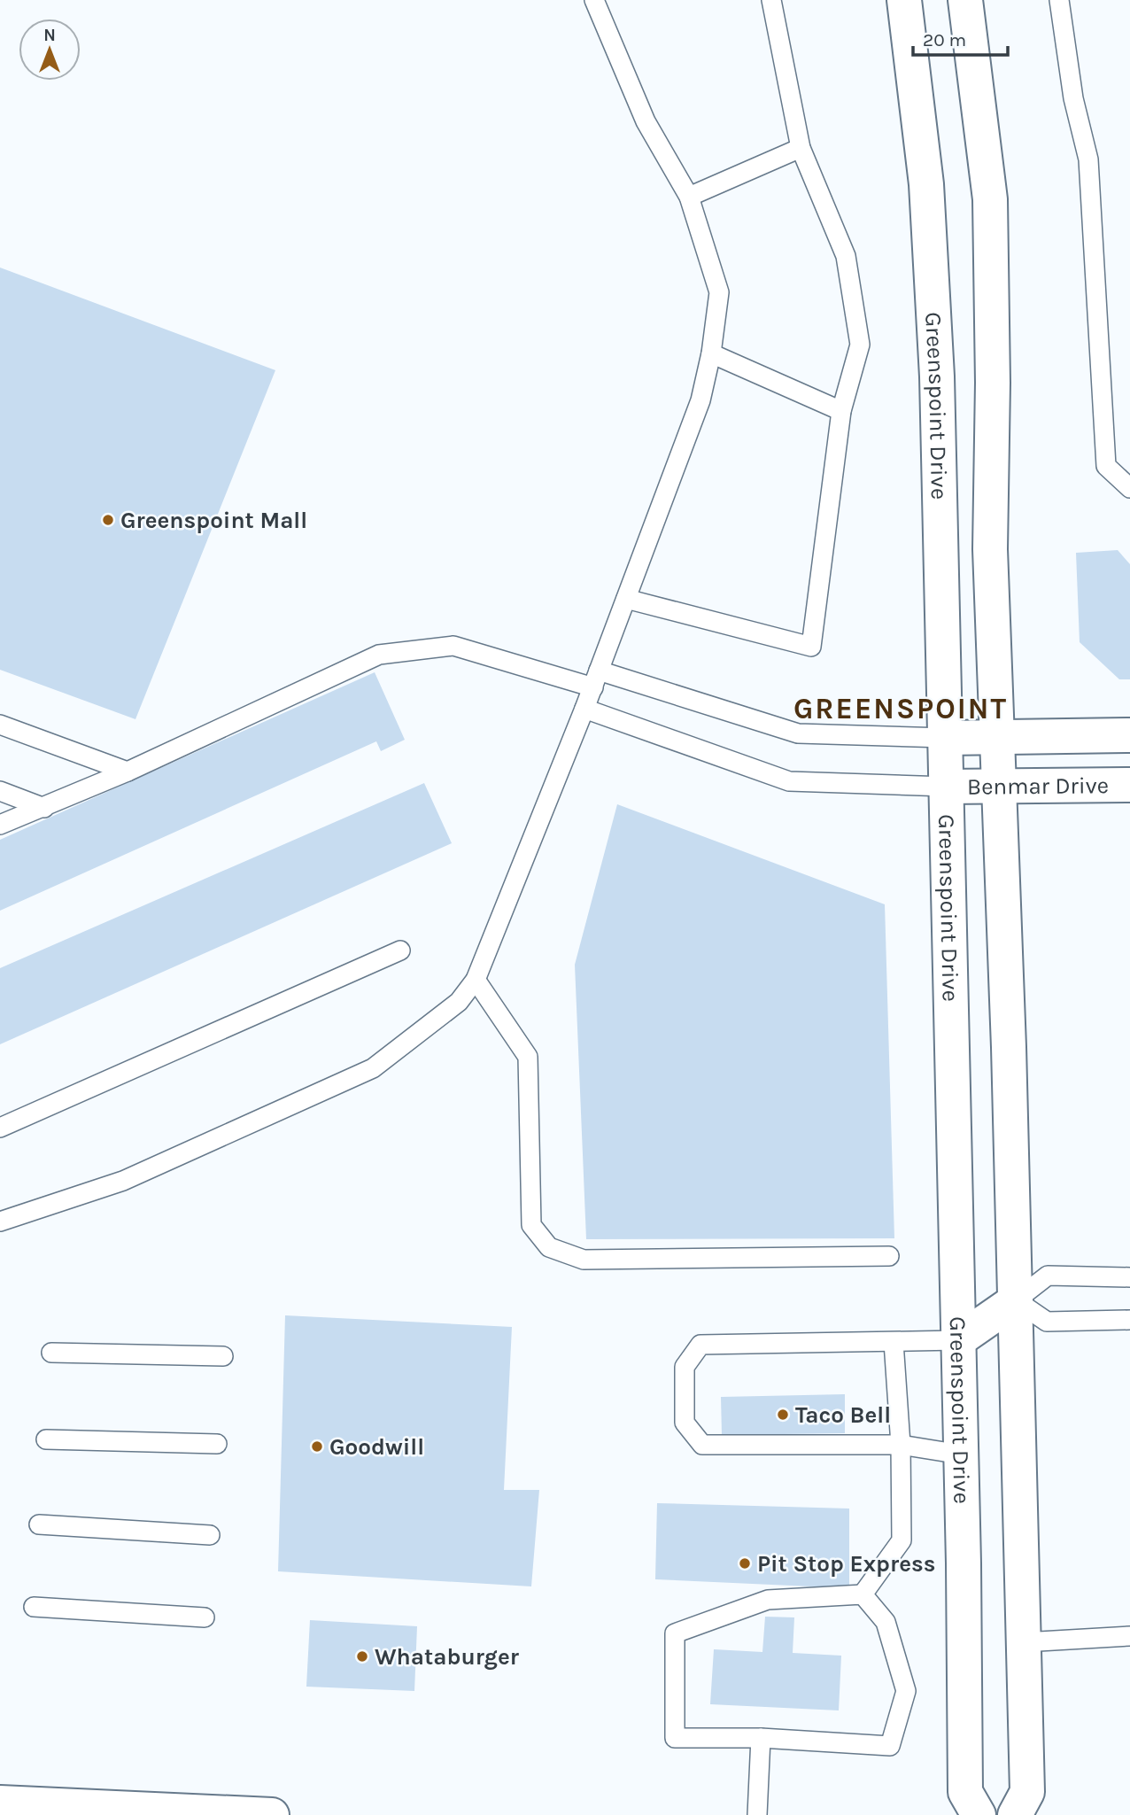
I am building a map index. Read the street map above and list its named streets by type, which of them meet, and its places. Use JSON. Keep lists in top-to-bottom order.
{
  "streets": {
    "street": ["Greenspoint Drive", "Benmar Drive"]
  },
  "crossings": [
    ["Greenspoint Drive", "Benmar Drive"]
  ],
  "districts": ["GREENSPOINT"],
  "places": [
    "Greenspoint Mall",
    "Taco Bell",
    "Goodwill",
    "Pit Stop Express",
    "Whataburger"
  ],
  "scale_bar": "20 m",
  "north": "top"
}
